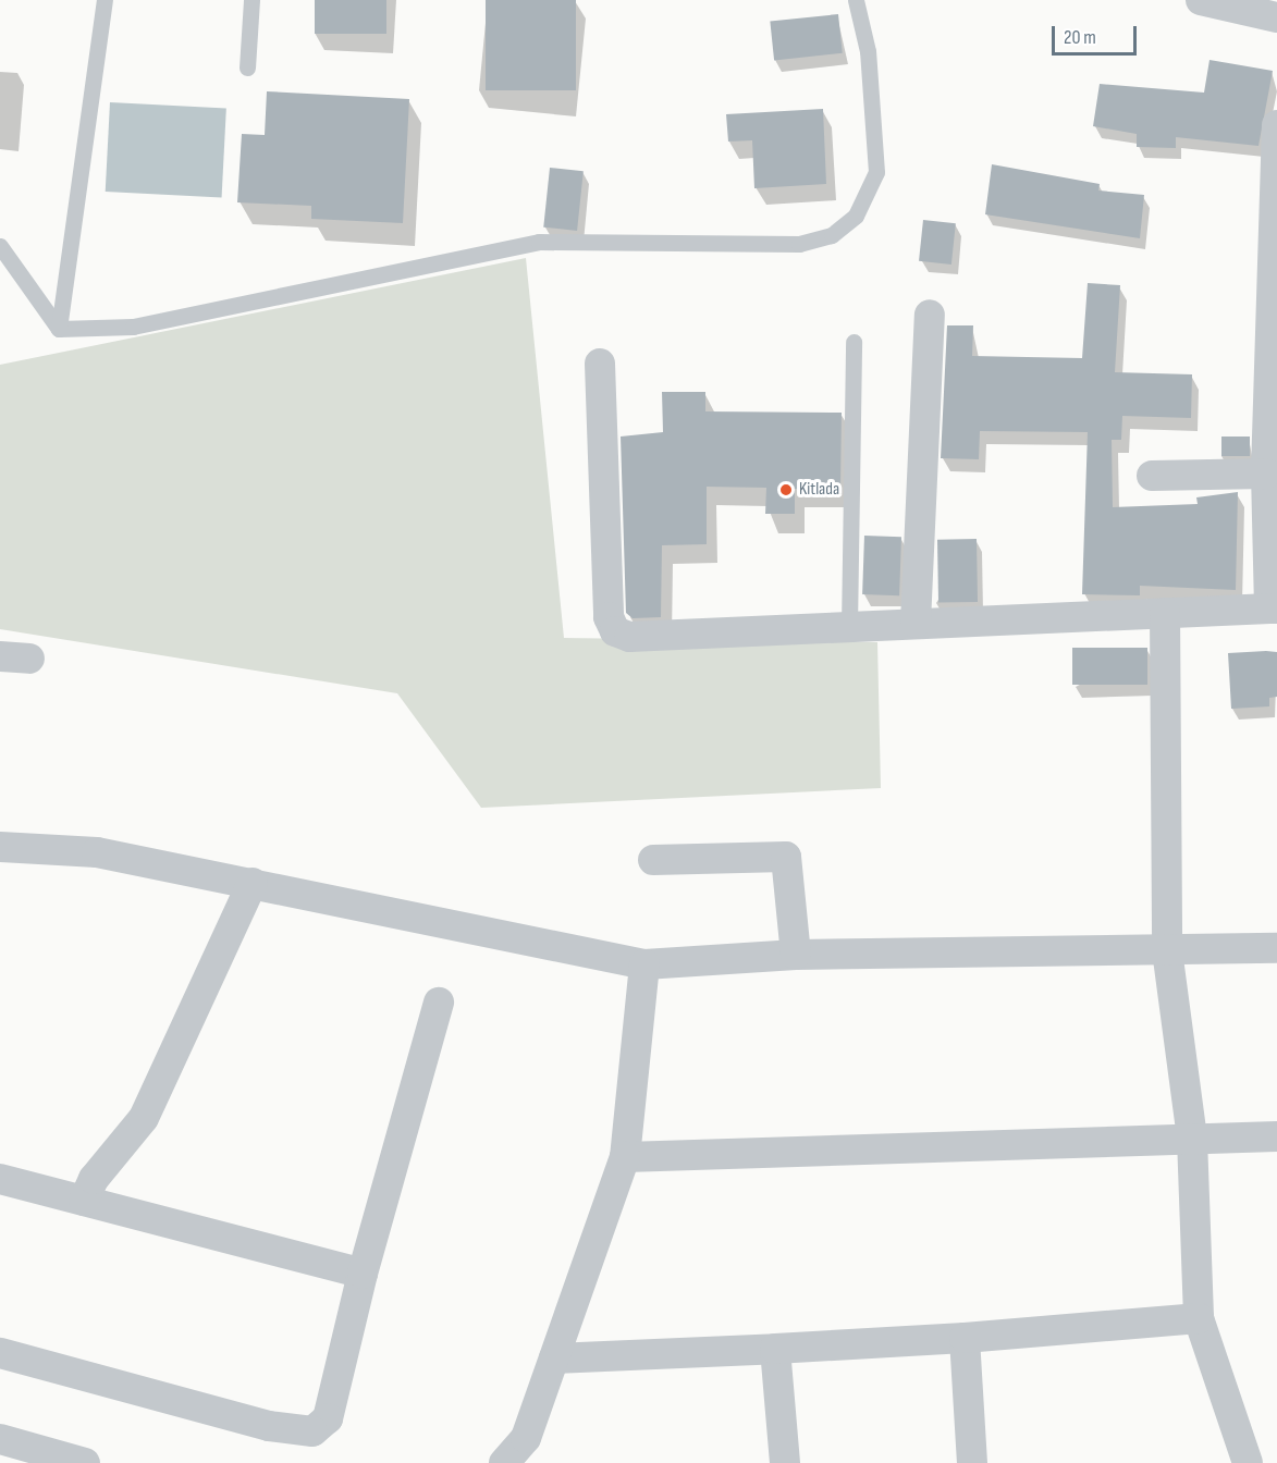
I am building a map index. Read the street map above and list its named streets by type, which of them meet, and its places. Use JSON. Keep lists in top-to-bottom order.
{
  "places": ["Kitlada"],
  "scale_bar": "20 m"
}
